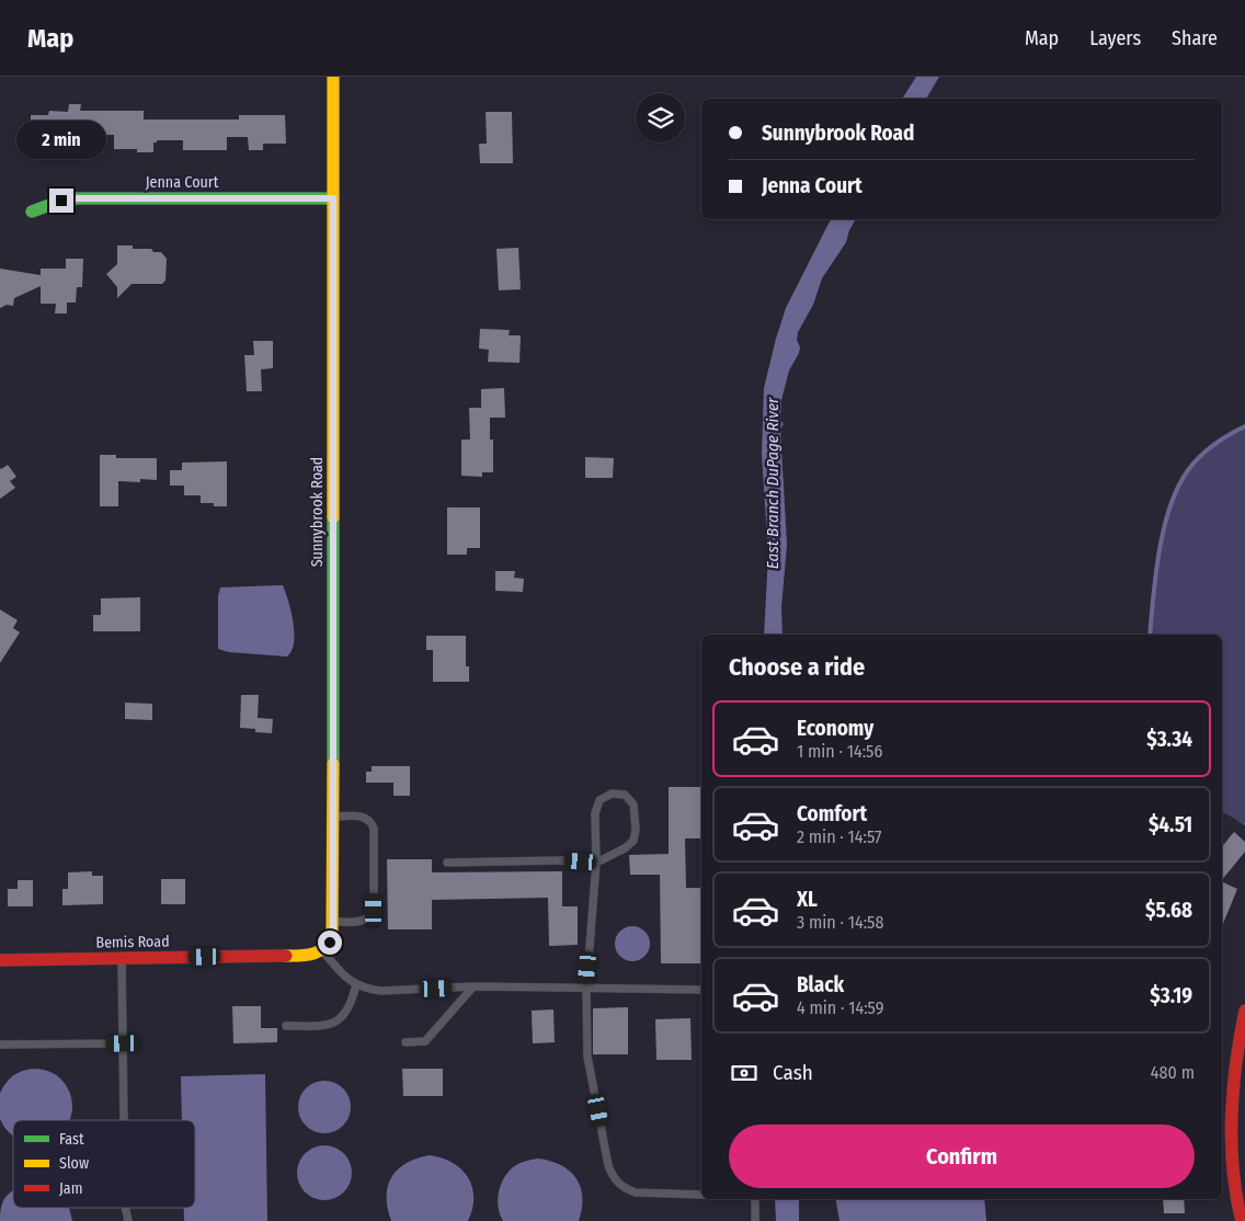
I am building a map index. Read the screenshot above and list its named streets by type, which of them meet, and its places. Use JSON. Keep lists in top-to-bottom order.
{
  "streets": {
    "street": ["Jenna Court", "Sunnybrook Road", "Bemis Road"]
  },
  "crossings": [
    ["Jenna Court", "Sunnybrook Road"],
    ["Sunnybrook Road", "Bemis Road"]
  ],
  "water": ["East Branch DuPage River"],
  "legend": ["Fast", "Slow", "Jam"],
  "page": {
    "header": "Map",
    "nav": ["Map", "Layers", "Share"],
    "banner": ["Sunnybrook Road", "Jenna Court"],
    "bubble": "2 min",
    "heading": "Choose a ride",
    "list": [
      {
        "name": "Economy",
        "note": "1 min · 14:56",
        "value": "$3.34"
      },
      {
        "name": "Comfort",
        "note": "2 min · 14:57",
        "value": "$4.51"
      },
      {
        "name": "XL",
        "note": "3 min · 14:58",
        "value": "$5.68"
      },
      {
        "name": "Black",
        "note": "4 min · 14:59",
        "value": "$3.19"
      }
    ],
    "pay": ["Cash", "480 m"],
    "buttons": "Confirm"
  }
}
